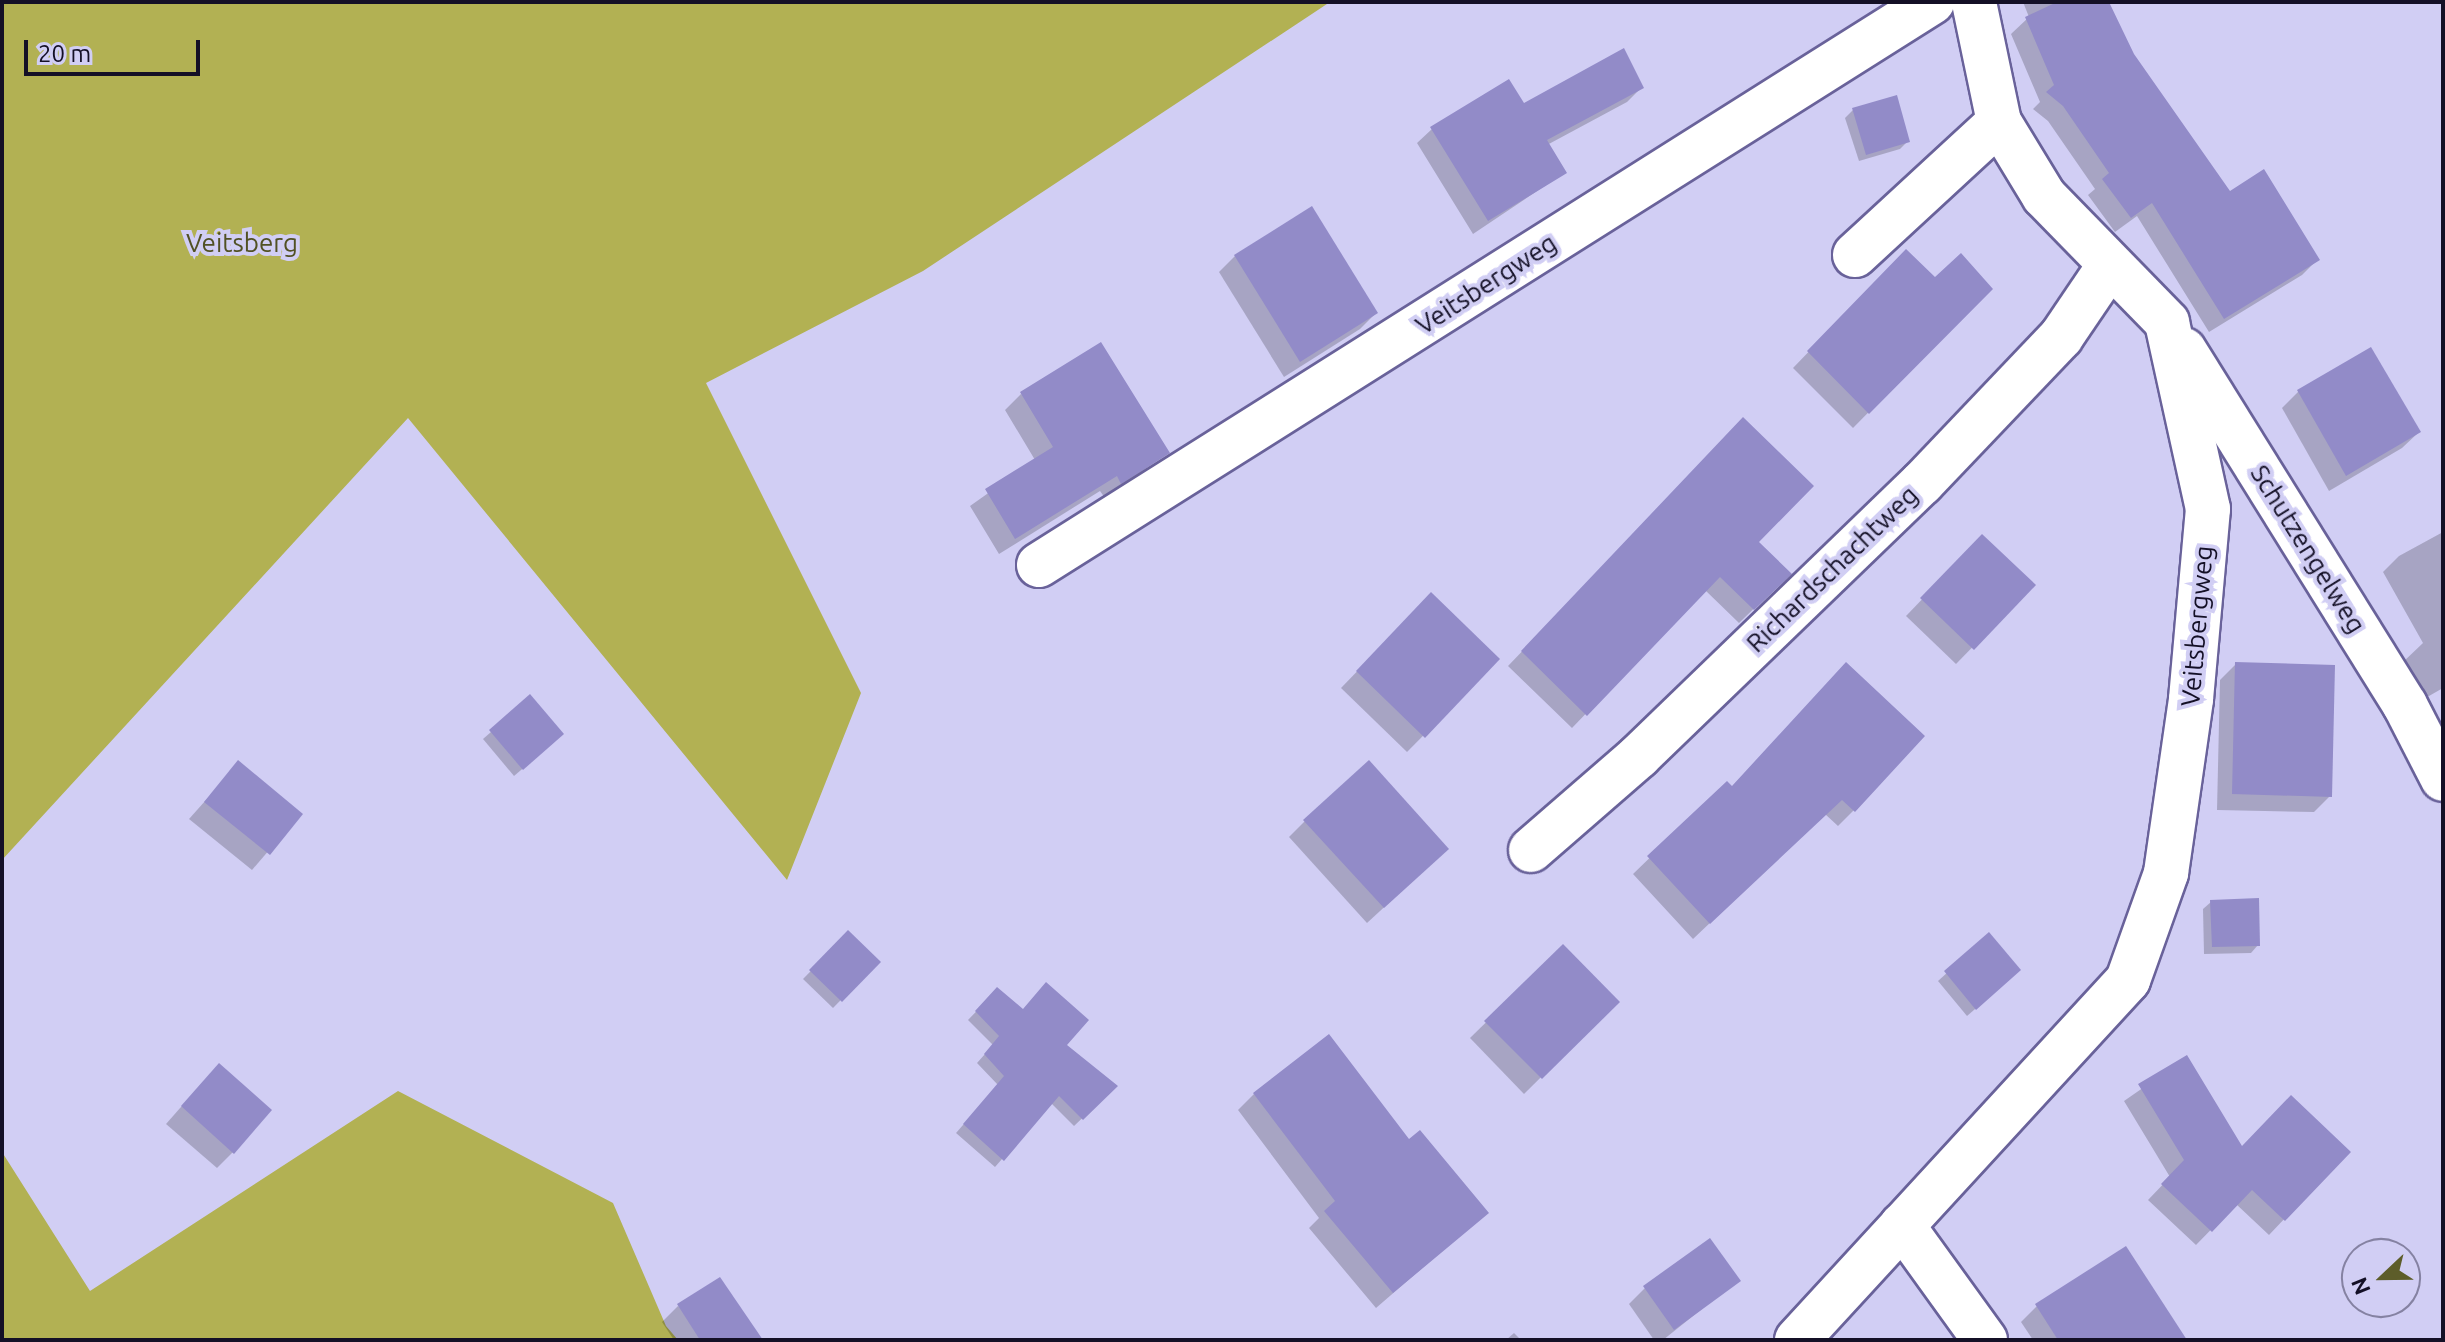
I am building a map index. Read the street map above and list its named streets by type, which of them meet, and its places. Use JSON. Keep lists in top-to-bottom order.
{
  "streets": {
    "street": ["Veitsbergweg", "Schutzengelweg", "Richardschachtweg"]
  },
  "crossings": [
    ["Veitsbergweg", "Schutzengelweg"]
  ],
  "parks": ["Veitsberg"],
  "scale_bar": "20 m",
  "north": "left"
}
